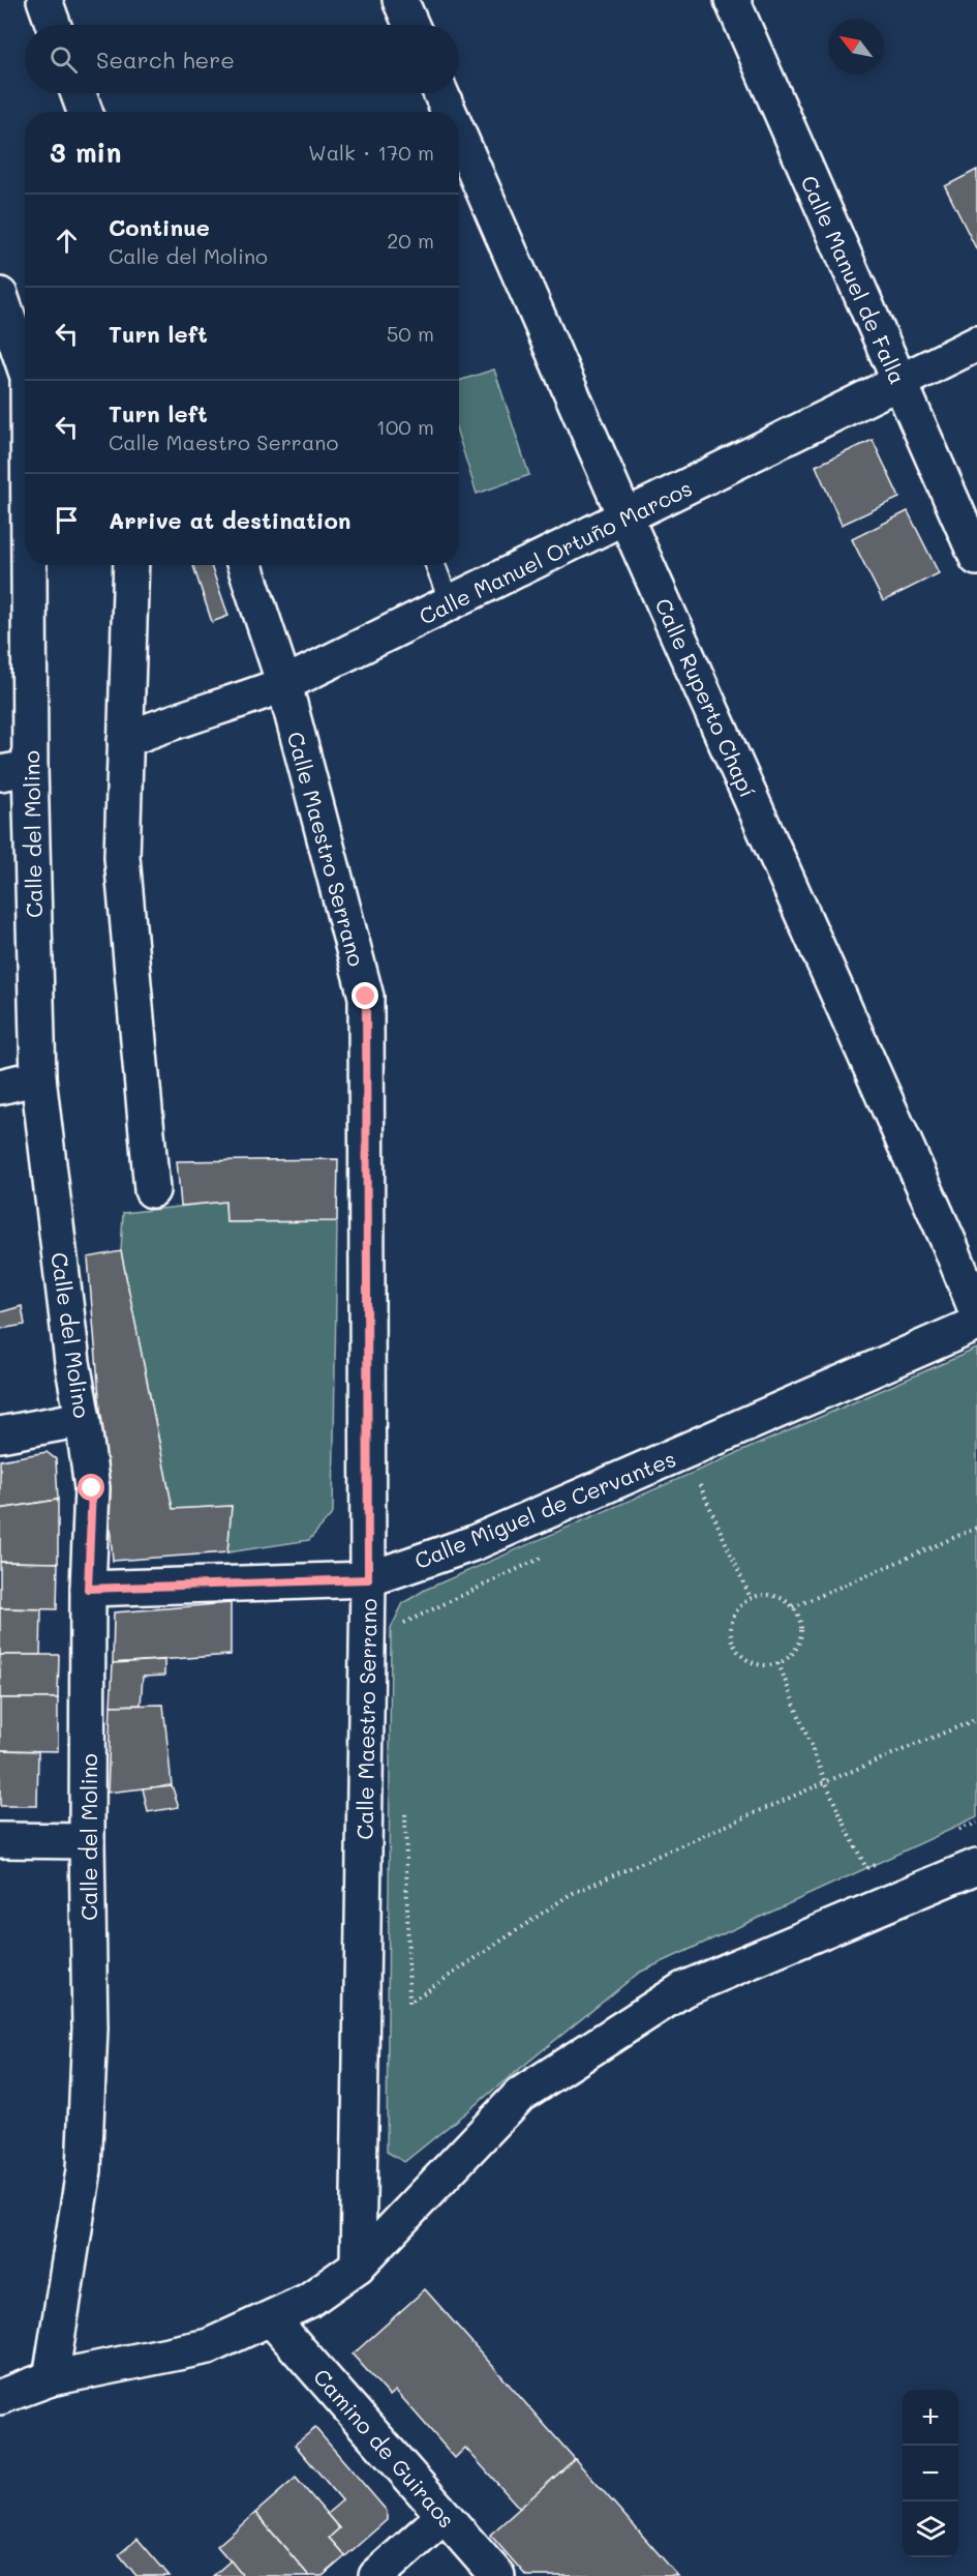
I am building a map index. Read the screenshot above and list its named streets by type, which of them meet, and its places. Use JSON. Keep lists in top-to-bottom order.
{
  "streets": {
    "street": [
      "Calle Manuel de Falla",
      "Calle Manuel Ortuño Marcos",
      "Calle Ruperto Chapí",
      "Calle del Molino",
      "Calle Maestro Serrano",
      "Calle Miguel de Cervantes",
      "Camino de Guiraos"
    ]
  },
  "crossings": [
    ["Calle Manuel de Falla", "Calle Manuel Ortuño Marcos"],
    ["Calle Manuel Ortuño Marcos", "Calle Ruperto Chapí"],
    ["Calle Manuel Ortuño Marcos", "Calle Maestro Serrano"],
    ["Calle del Molino", "Calle Miguel de Cervantes"],
    ["Calle Maestro Serrano", "Calle Miguel de Cervantes"]
  ],
  "north": "top left",
  "page": {
    "search": "Search here",
    "heading": ["3 min", "Walk · 170 m"],
    "list": [
      ["Continue", "Calle del Molino", "20 m"],
      ["Turn left", "50 m"],
      ["Turn left", "Calle Maestro Serrano", "100 m"],
      "Arrive at destination"
    ],
    "map_buttons": ["+", "−"]
  }
}
